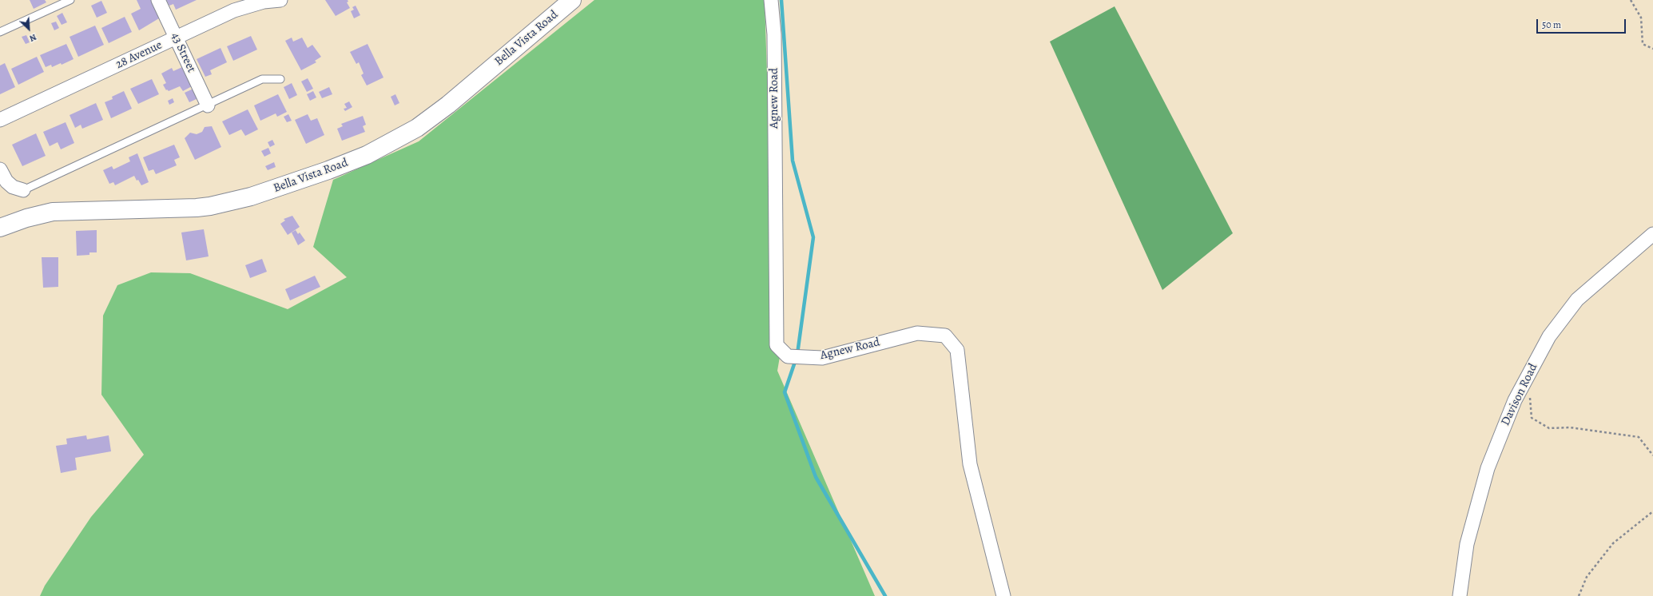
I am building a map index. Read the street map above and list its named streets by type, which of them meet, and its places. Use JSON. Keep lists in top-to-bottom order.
{
  "streets": {
    "street": [
      "Bella Vista Road",
      "43 Street",
      "28 Avenue",
      "Agnew Road",
      "Davison Road"
    ]
  },
  "crossings": [
    ["43 Street", "28 Avenue"]
  ],
  "scale_bar": "50 m",
  "north": "bottom right"
}
